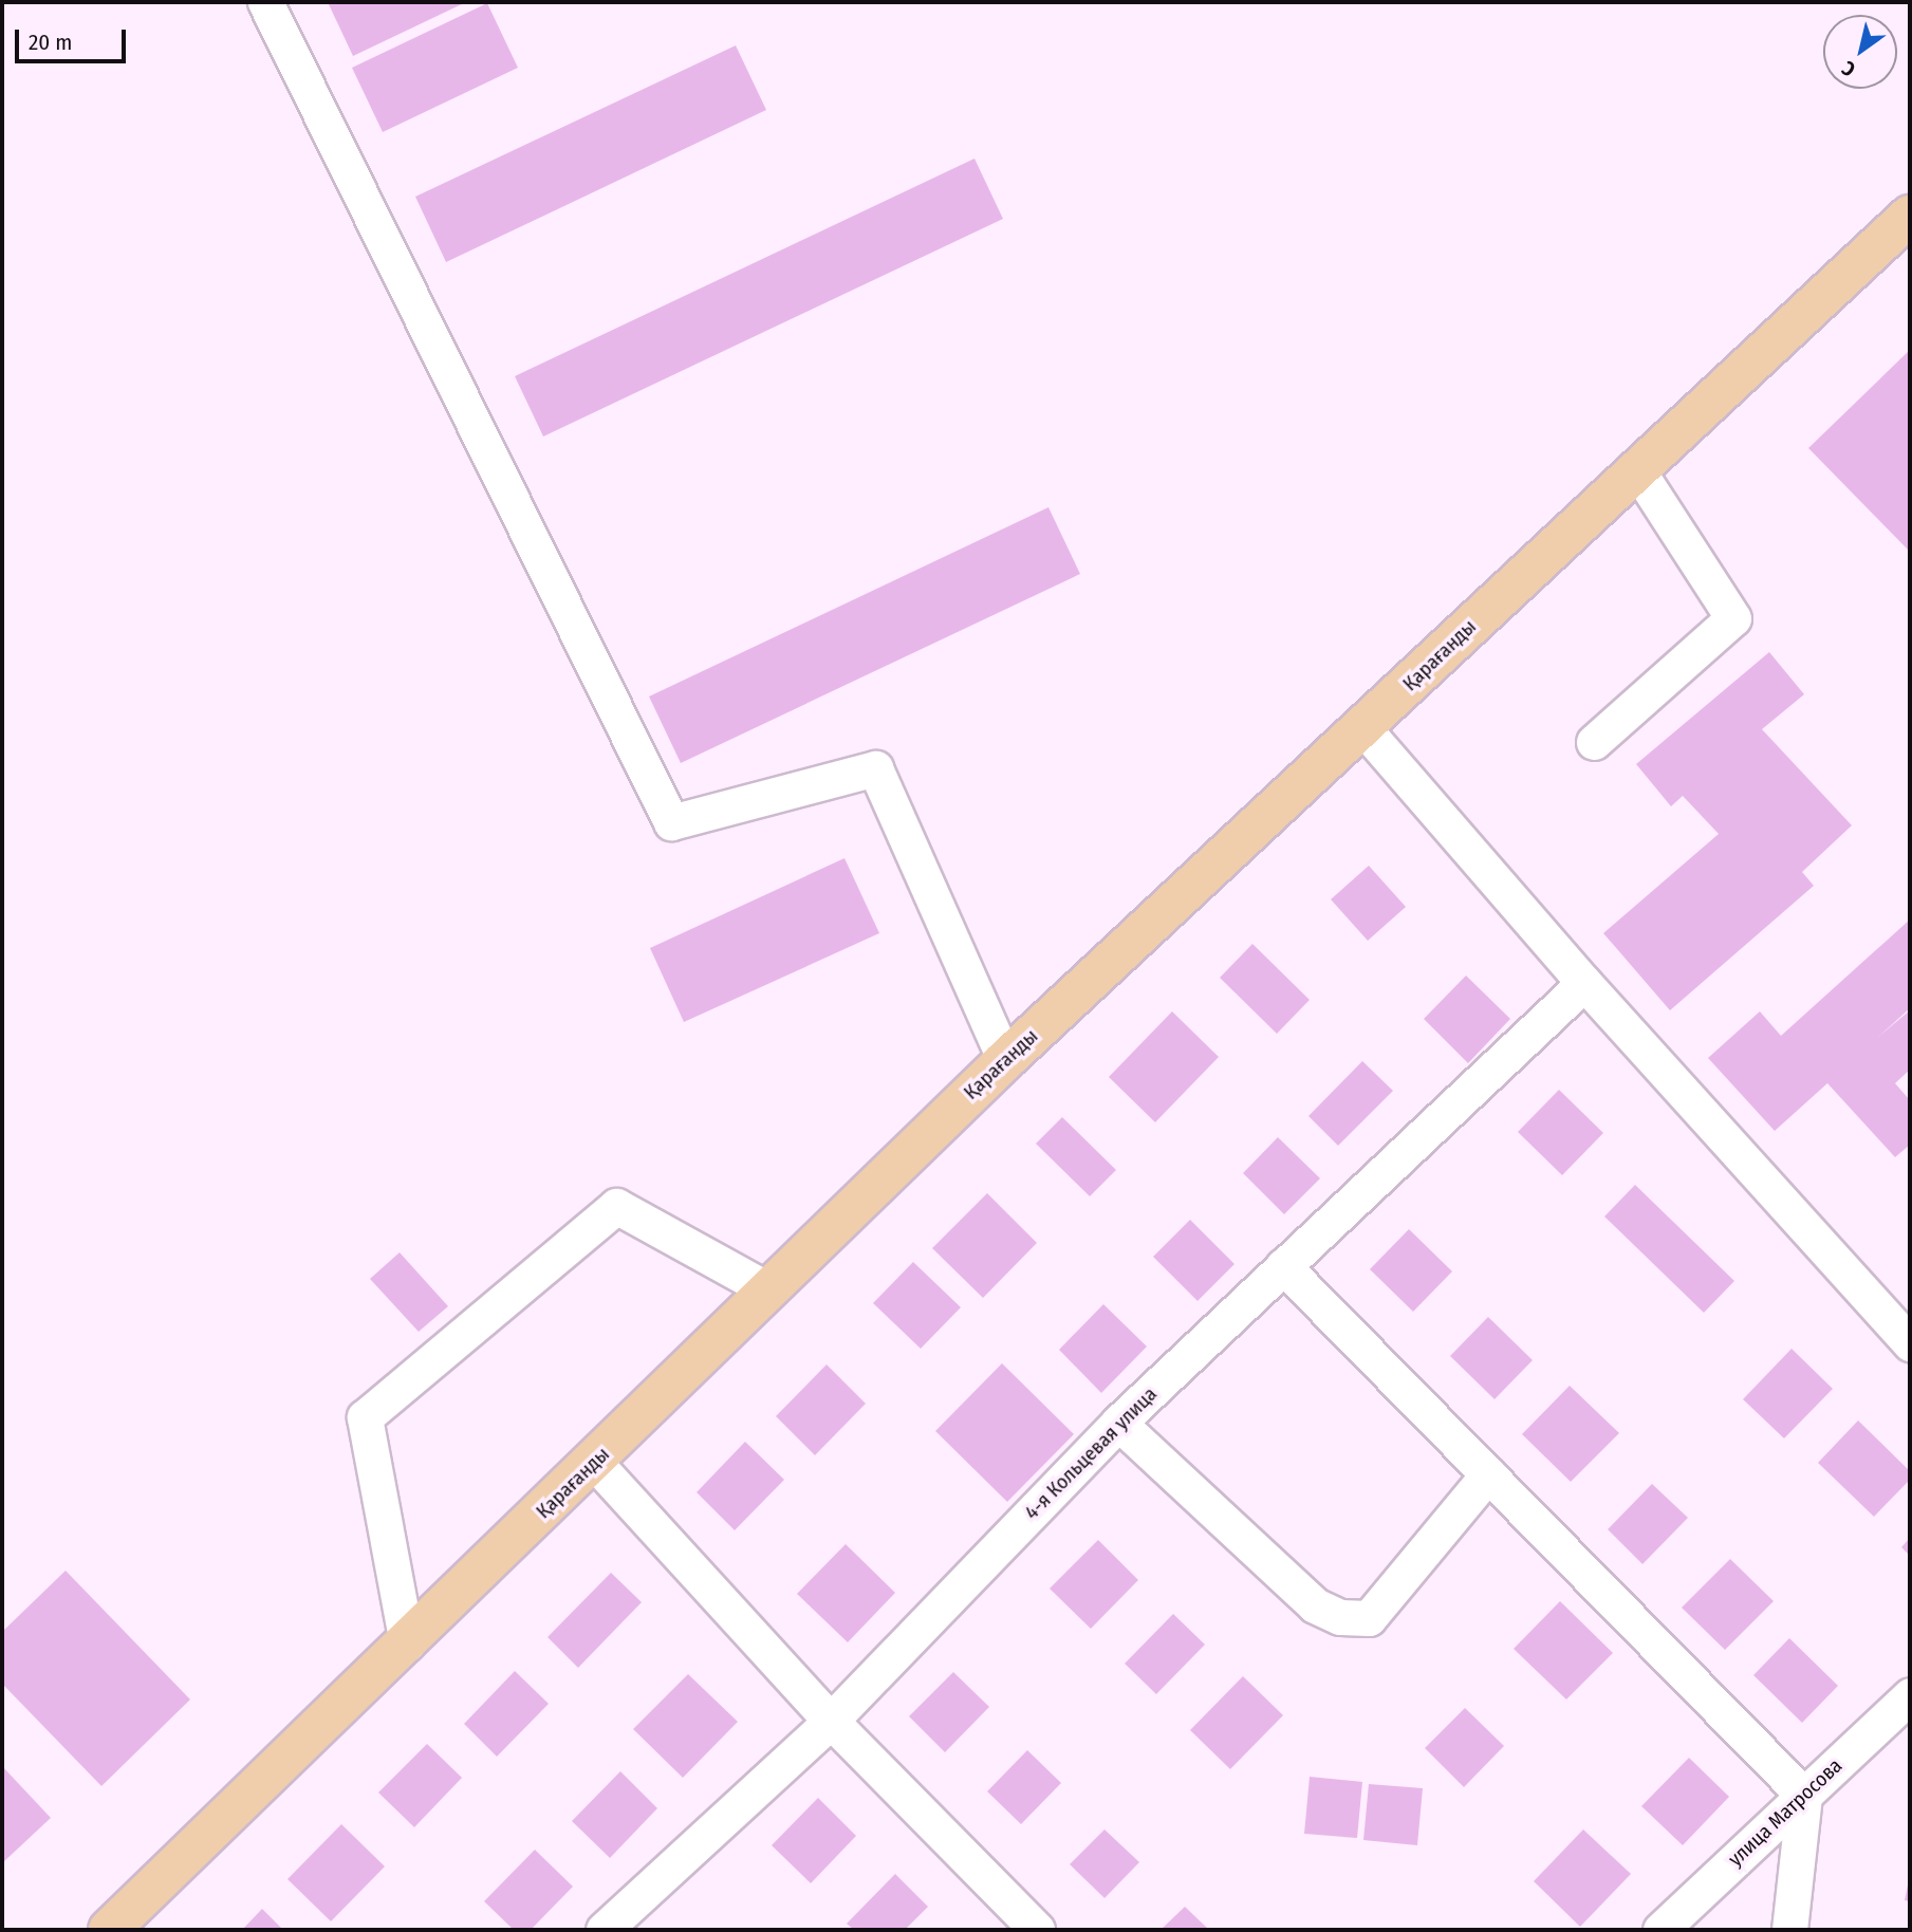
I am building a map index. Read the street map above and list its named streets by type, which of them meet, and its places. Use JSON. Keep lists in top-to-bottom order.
{
  "streets": {
    "main road": ["Қарағанды"],
    "street": ["4-я Кольцевая улица", "улица Матросова"]
  },
  "scale_bar": "20 m",
  "north": "bottom left"
}
